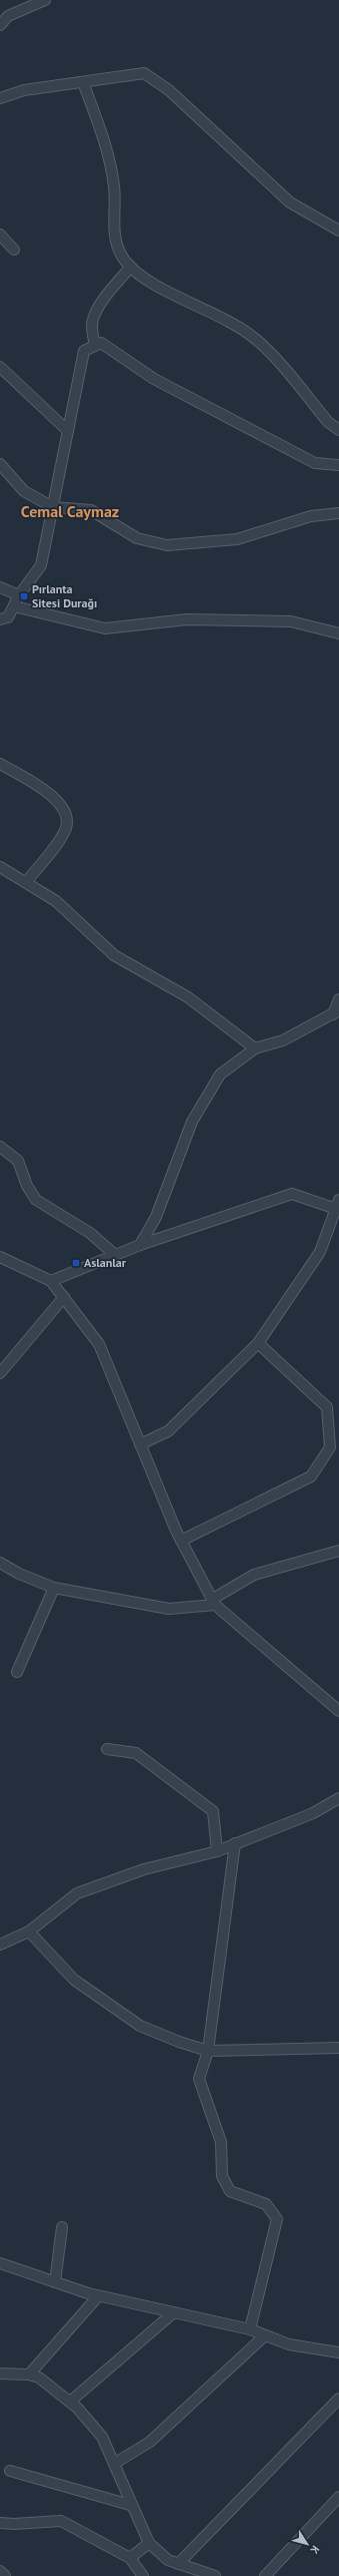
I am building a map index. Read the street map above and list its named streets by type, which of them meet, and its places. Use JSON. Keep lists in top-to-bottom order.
{
  "districts": ["Cemal Caymaz"],
  "places": {
    "transit": ["Pırlanta Sitesi Durağı", "Aslanlar"]
  },
  "north": "bottom right"
}
